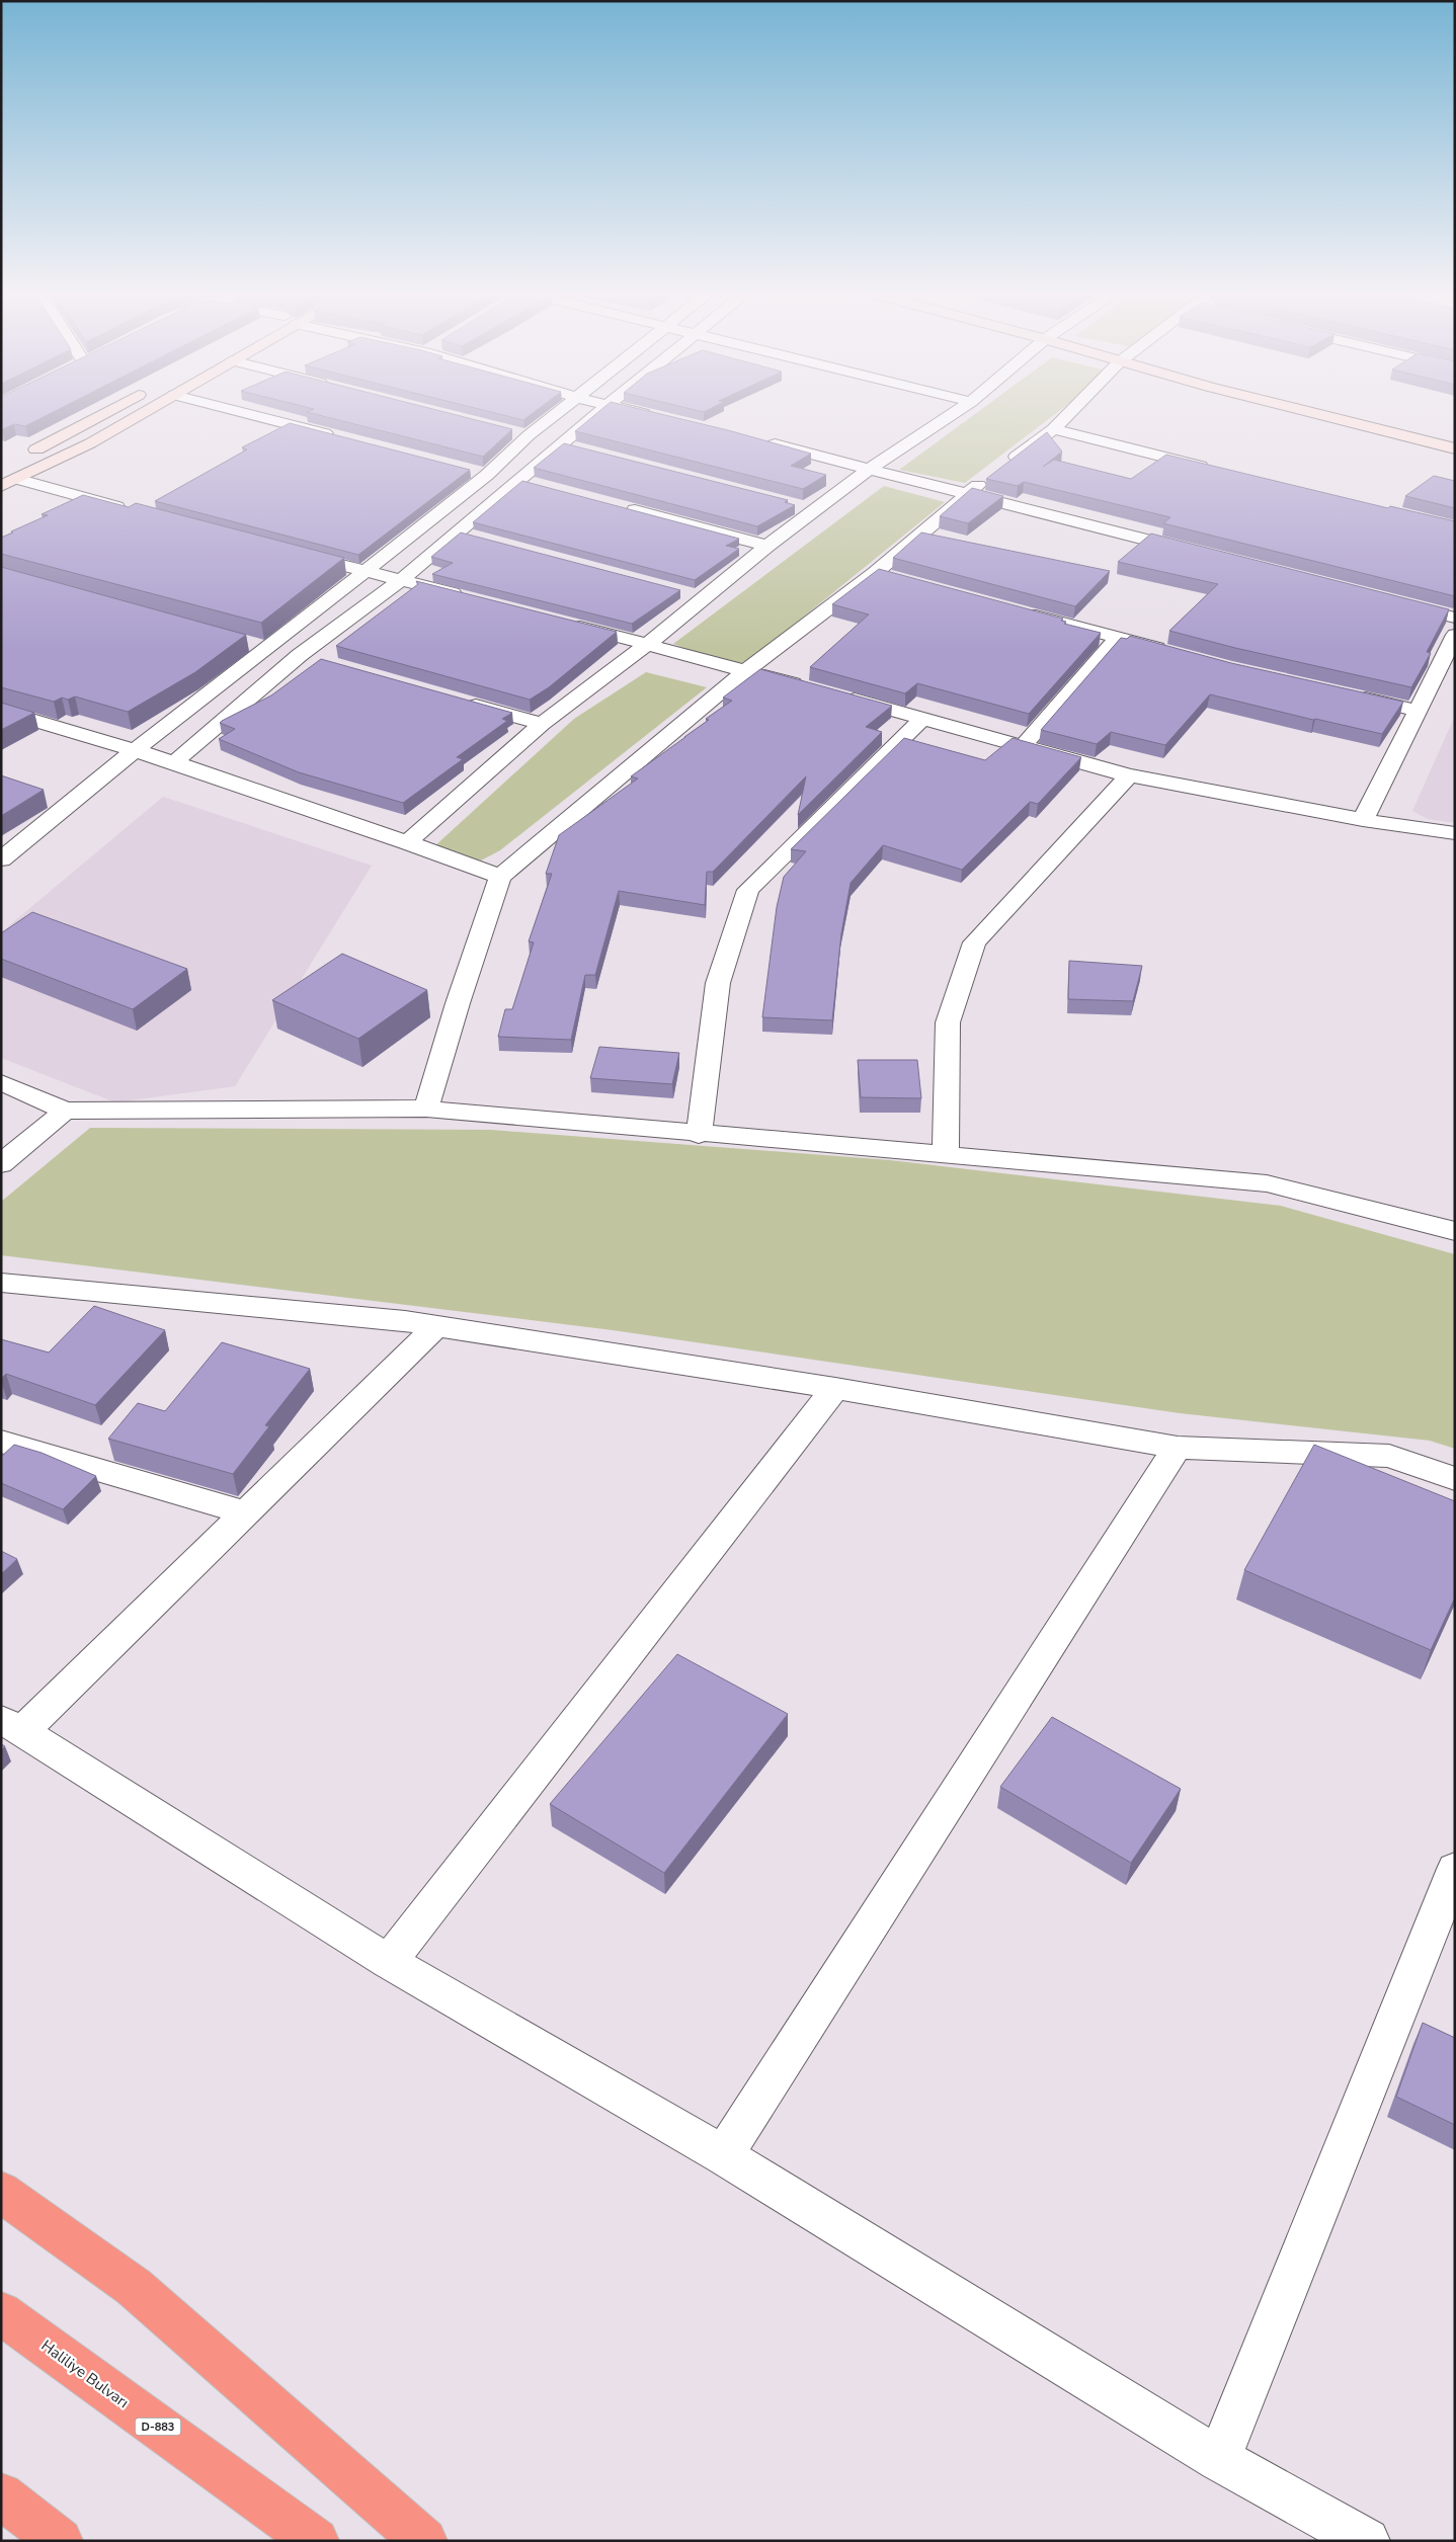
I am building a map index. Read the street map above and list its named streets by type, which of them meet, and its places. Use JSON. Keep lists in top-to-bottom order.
{
  "streets": {
    "highway": ["Haliliye Bulvarı", "D-883"]
  }
}
